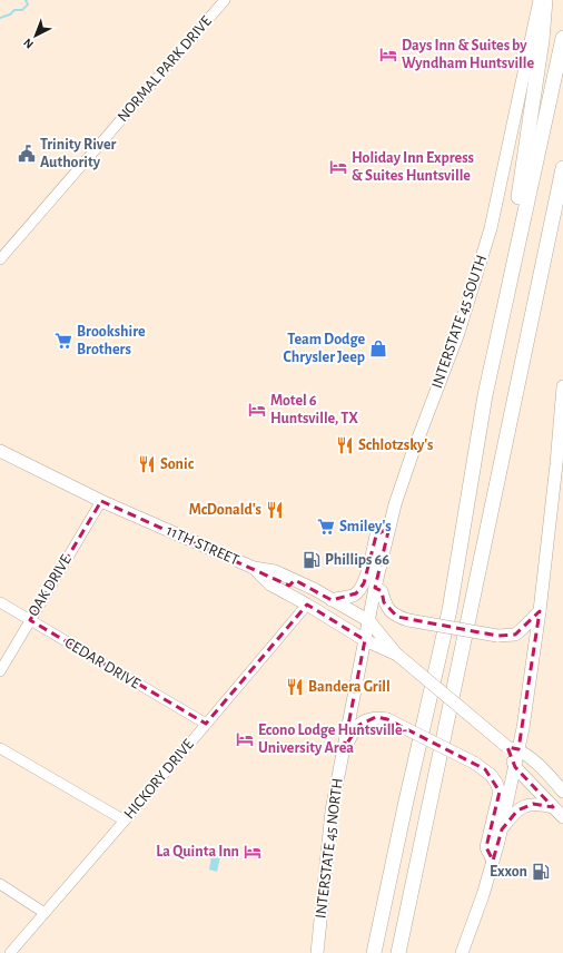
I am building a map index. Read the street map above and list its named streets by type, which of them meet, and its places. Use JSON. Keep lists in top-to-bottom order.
{
  "streets": {
    "main road": ["INTERSTATE 45 SOUTH", "11TH STREET", "INTERSTATE 45 NORTH"],
    "street": [
      "NORMAL PARK DRIVE",
      "OAK DRIVE",
      "CEDAR DRIVE",
      "HICKORY DRIVE"
    ]
  },
  "crossings": [
    ["INTERSTATE 45 SOUTH", "11TH STREET"],
    ["INTERSTATE 45 SOUTH", "INTERSTATE 45 NORTH"],
    ["11TH STREET", "OAK DRIVE"],
    ["11TH STREET", "HICKORY DRIVE"],
    ["11TH STREET", "INTERSTATE 45 NORTH"],
    ["OAK DRIVE", "CEDAR DRIVE"],
    ["CEDAR DRIVE", "HICKORY DRIVE"]
  ],
  "places": {
    "hotel": [
      "Days Inn & Suites by Wyndham Huntsville",
      "Holiday Inn Express & Suites Huntsville",
      "Motel 6 Huntsville, TX",
      "Econo Lodge Huntsville- University Area",
      "La Quinta Inn"
    ],
    "public building": ["Trinity River Authority"],
    "supermarket": ["Brookshire Brothers", "Smiley's"],
    "shop": ["Team Dodge Chrysler Jeep"],
    "restaurant": [
      "Schlotzsky's",
      "Sonic",
      "McDonald's",
      "Bandera Grill"
    ],
    "fuel station": ["Phillips 66", "Exxon"]
  },
  "north": "bottom left"
}
